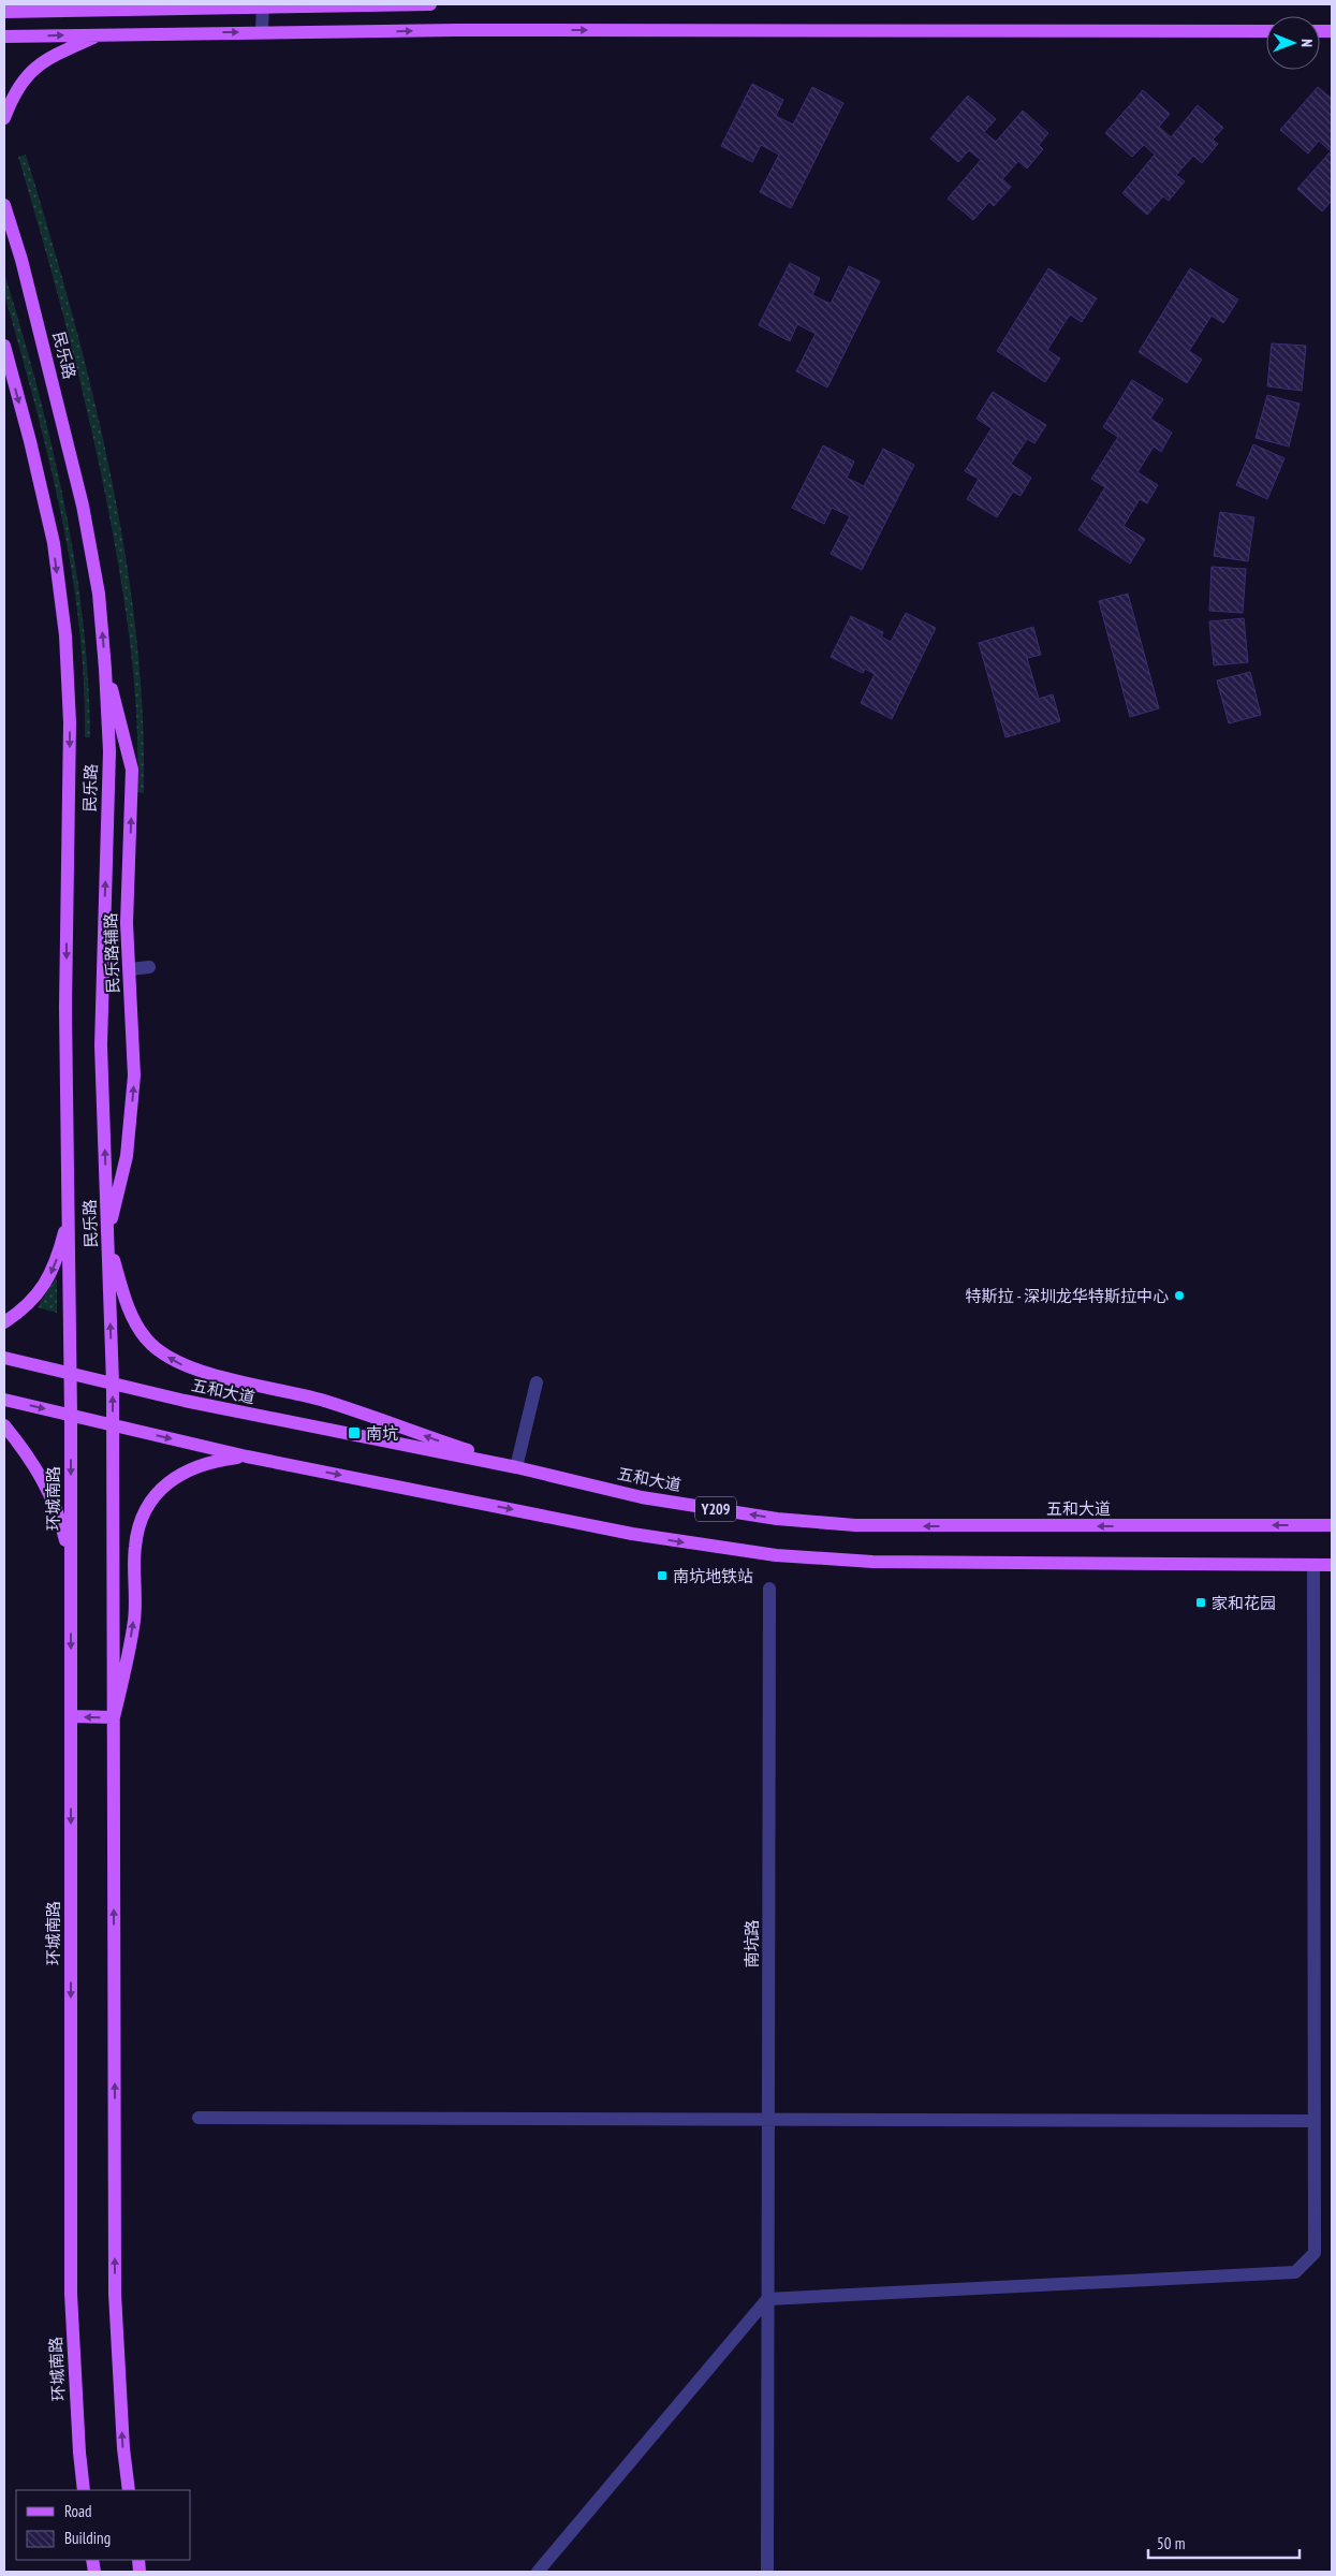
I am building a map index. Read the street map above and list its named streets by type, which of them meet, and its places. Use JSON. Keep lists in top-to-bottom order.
{
  "streets": {
    "main road": [
      "民乐路",
      "民乐路辅路",
      "五和大道",
      "环城南路",
      "Y209"
    ],
    "street": ["南坑路"]
  },
  "crossings": [
    ["民乐路", "民乐路辅路"],
    ["民乐路", "五和大道"],
    ["民乐路", "环城南路"],
    ["五和大道", "环城南路"],
    ["环城南路", "Y209"]
  ],
  "one_way": ["民乐路辅路"],
  "places": {
    "other": ["特斯拉 - 深圳龙华特斯拉中心"],
    "transit": ["南坑", "南坑地铁站", "家和花园"]
  },
  "legend": ["Road", "Building"],
  "scale_bar": "50 m",
  "north": "right"
}
